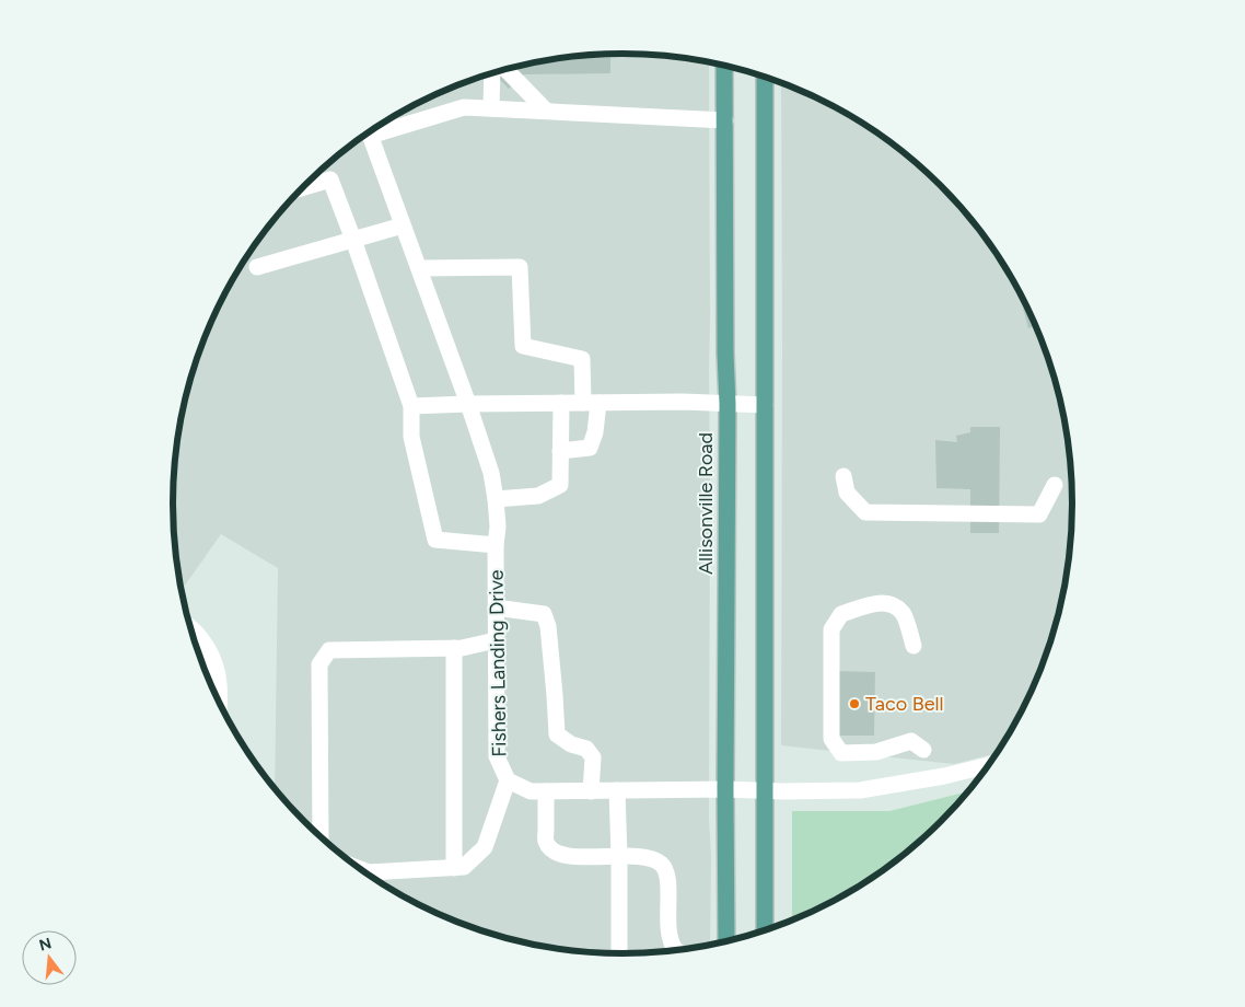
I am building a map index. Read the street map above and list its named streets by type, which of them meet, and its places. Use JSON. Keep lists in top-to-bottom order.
{
  "streets": {
    "main road": ["Allisonville Road"],
    "street": ["Fishers Landing Drive"]
  },
  "crossings": [
    ["Allisonville Road", "Fishers Landing Drive"]
  ],
  "places": ["Taco Bell"],
  "north": "top"
}
